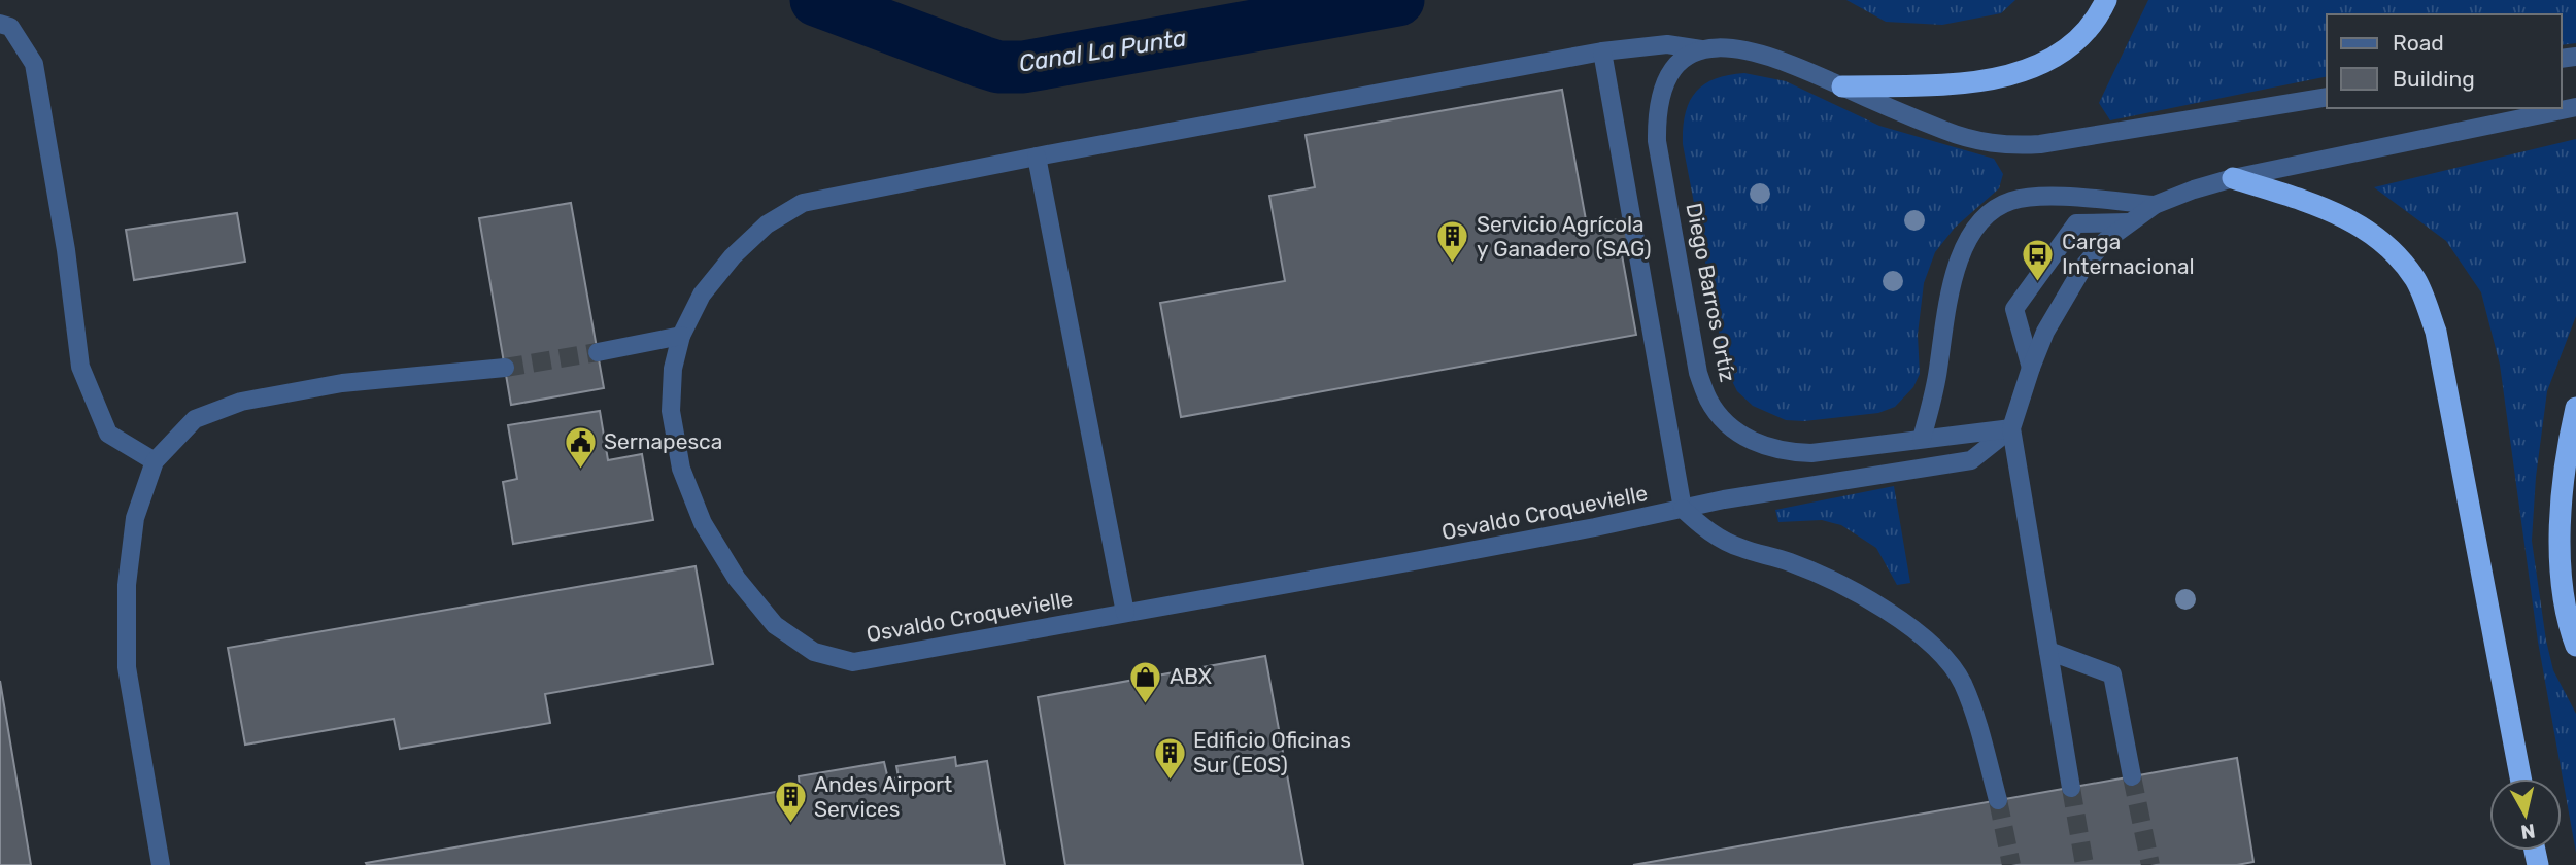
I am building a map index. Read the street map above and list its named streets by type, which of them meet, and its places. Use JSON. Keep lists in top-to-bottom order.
{
  "streets": {
    "street": ["Diego Barros Ortíz", "Osvaldo Croquevielle"]
  },
  "crossings": [
    ["Diego Barros Ortíz", "Osvaldo Croquevielle"]
  ],
  "water": ["Canal La Punta"],
  "places": {
    "building": ["Servicio Agrícola y Ganadero (SAG)", "Edificio Oficinas Sur (EOS)", "Andes Airport Services"],
    "bus stop": ["Carga Internacional"],
    "public building": ["Sernapesca"],
    "shop": ["ABX"]
  },
  "legend": ["Road", "Building"],
  "north": "bottom"
}
